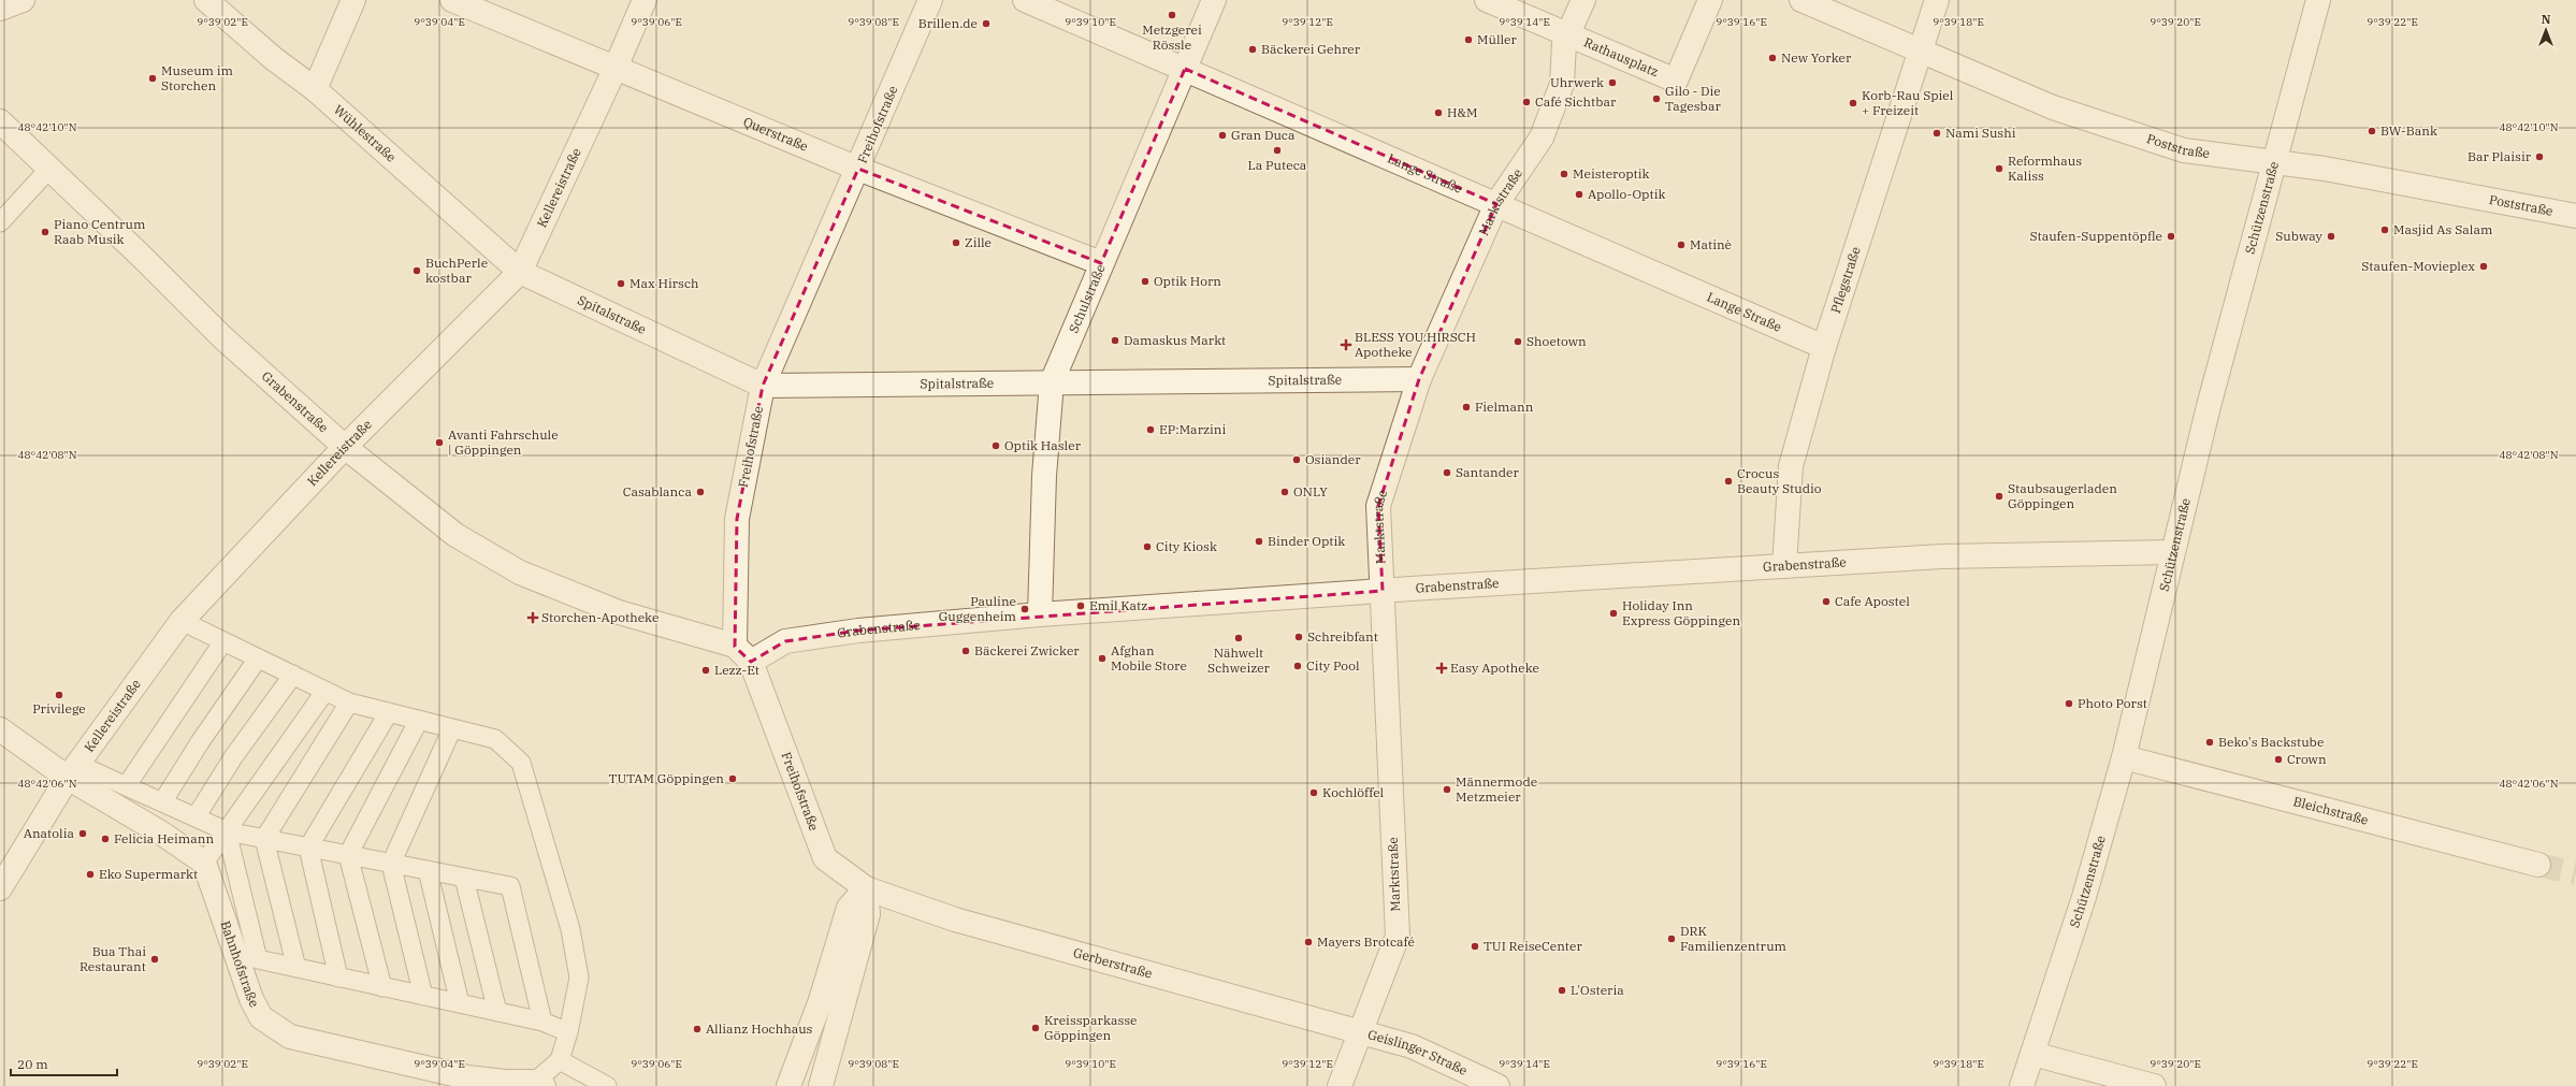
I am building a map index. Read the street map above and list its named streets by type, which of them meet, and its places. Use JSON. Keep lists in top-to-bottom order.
{
  "streets": {
    "street": [
      "Rathausplatz",
      "Freihofstraße",
      "Wühlestraße",
      "Querstraße",
      "Poststraße",
      "Lange Straße",
      "Kellereistraße",
      "Marktstraße",
      "Schützenstraße",
      "Pflegstraße",
      "Schulstraße",
      "Spitalstraße",
      "Grabenstraße",
      "Bleichstraße",
      "Bahnhofstraße",
      "Gerberstraße",
      "Geislinger Straße"
    ]
  },
  "crossings": [
    ["Rathausplatz", "Marktstraße"],
    ["Freihofstraße", "Querstraße"],
    ["Freihofstraße", "Spitalstraße"],
    ["Freihofstraße", "Grabenstraße"],
    ["Freihofstraße", "Gerberstraße"],
    ["Wühlestraße", "Kellereistraße"],
    ["Wühlestraße", "Spitalstraße"],
    ["Querstraße", "Kellereistraße"],
    ["Querstraße", "Schulstraße"],
    ["Poststraße", "Schützenstraße"],
    ["Poststraße", "Pflegstraße"],
    ["Lange Straße", "Marktstraße"],
    ["Lange Straße", "Pflegstraße"],
    ["Lange Straße", "Schulstraße"],
    ["Kellereistraße", "Spitalstraße"],
    ["Kellereistraße", "Grabenstraße"],
    ["Marktstraße", "Spitalstraße"],
    ["Marktstraße", "Grabenstraße"],
    ["Marktstraße", "Gerberstraße"],
    ["Marktstraße", "Geislinger Straße"],
    ["Schützenstraße", "Grabenstraße"],
    ["Schützenstraße", "Bleichstraße"],
    ["Pflegstraße", "Grabenstraße"],
    ["Schulstraße", "Spitalstraße"],
    ["Schulstraße", "Grabenstraße"],
    ["Gerberstraße", "Geislinger Straße"]
  ],
  "places": {
    "other": [
      "Metzgerei Rössle",
      "Brillen.de",
      "Müller",
      "Bäckerei Gehrer",
      "New Yorker",
      "Museum im Storchen",
      "Uhrwerk",
      "Gilo - Die Tagesbar",
      "Café Sichtbar",
      "Korb-Rau Spiel + Freizeit",
      "H&M",
      "BW-Bank",
      "Nami Sushi",
      "Gran Duca",
      "La Puteca",
      "Bar Plaisir",
      "Reformhaus Kaliss",
      "Meisteroptik",
      "Apollo-Optik",
      "Masjid As Salam",
      "Piano Centrum Raab Musik",
      "Staufen-Suppentöpfle",
      "Subway",
      "Zille",
      "Matinè",
      "Staufen-Movieplex",
      "BuchPerle kostbar",
      "Optik Horn",
      "Max Hirsch",
      "Damaskus Markt",
      "Shoetown",
      "Fielmann",
      "EP:Marzini",
      "Avanti Fahrschule | Göppingen",
      "Optik Hasler",
      "Osiander",
      "Santander",
      "Crocus Beauty Studio",
      "Casablanca",
      "ONLY",
      "Staubsaugerladen Göppingen",
      "Binder Optik",
      "City Kiosk",
      "Cafe Apostel",
      "Emil Katz",
      "Pauline Guggenheim",
      "Holiday Inn Express Göppingen",
      "Schreibfant",
      "Nähwelt Schweizer",
      "Bäckerei Zwicker",
      "Afghan Mobile Store",
      "City Pool",
      "Lezz-Et",
      "Privilege",
      "Photo Porst",
      "Beko's Backstube",
      "Crown",
      "TUTAM Göppingen",
      "Männermode Metzmeier",
      "Kochlöffel",
      "Anatolia",
      "Felicia Heimann",
      "Eko Supermarkt",
      "DRK Familienzentrum",
      "Mayers Brotcafé",
      "TUI ReiseCenter",
      "Bua Thai Restaurant",
      "L'Osteria",
      "Kreissparkasse Göppingen",
      "Allianz Hochhaus"
    ],
    "health": ["BLESS YOU.HIRSCH Apotheke", "Storchen-Apotheke", "Easy Apotheke"]
  },
  "scale_bar": "20 m",
  "north": "top",
  "coordinates": [
    "9°39'02\"E",
    "9°39'04\"E",
    "9°39'06\"E",
    "9°39'08\"E",
    "9°39'10\"E",
    "9°39'12\"E",
    "9°39'14\"E",
    "9°39'16\"E",
    "9°39'18\"E",
    "9°39'20\"E",
    "9°39'22\"E",
    "48°42'10\"N",
    "48°42'08\"N",
    "48°42'06\"N"
  ]
}
